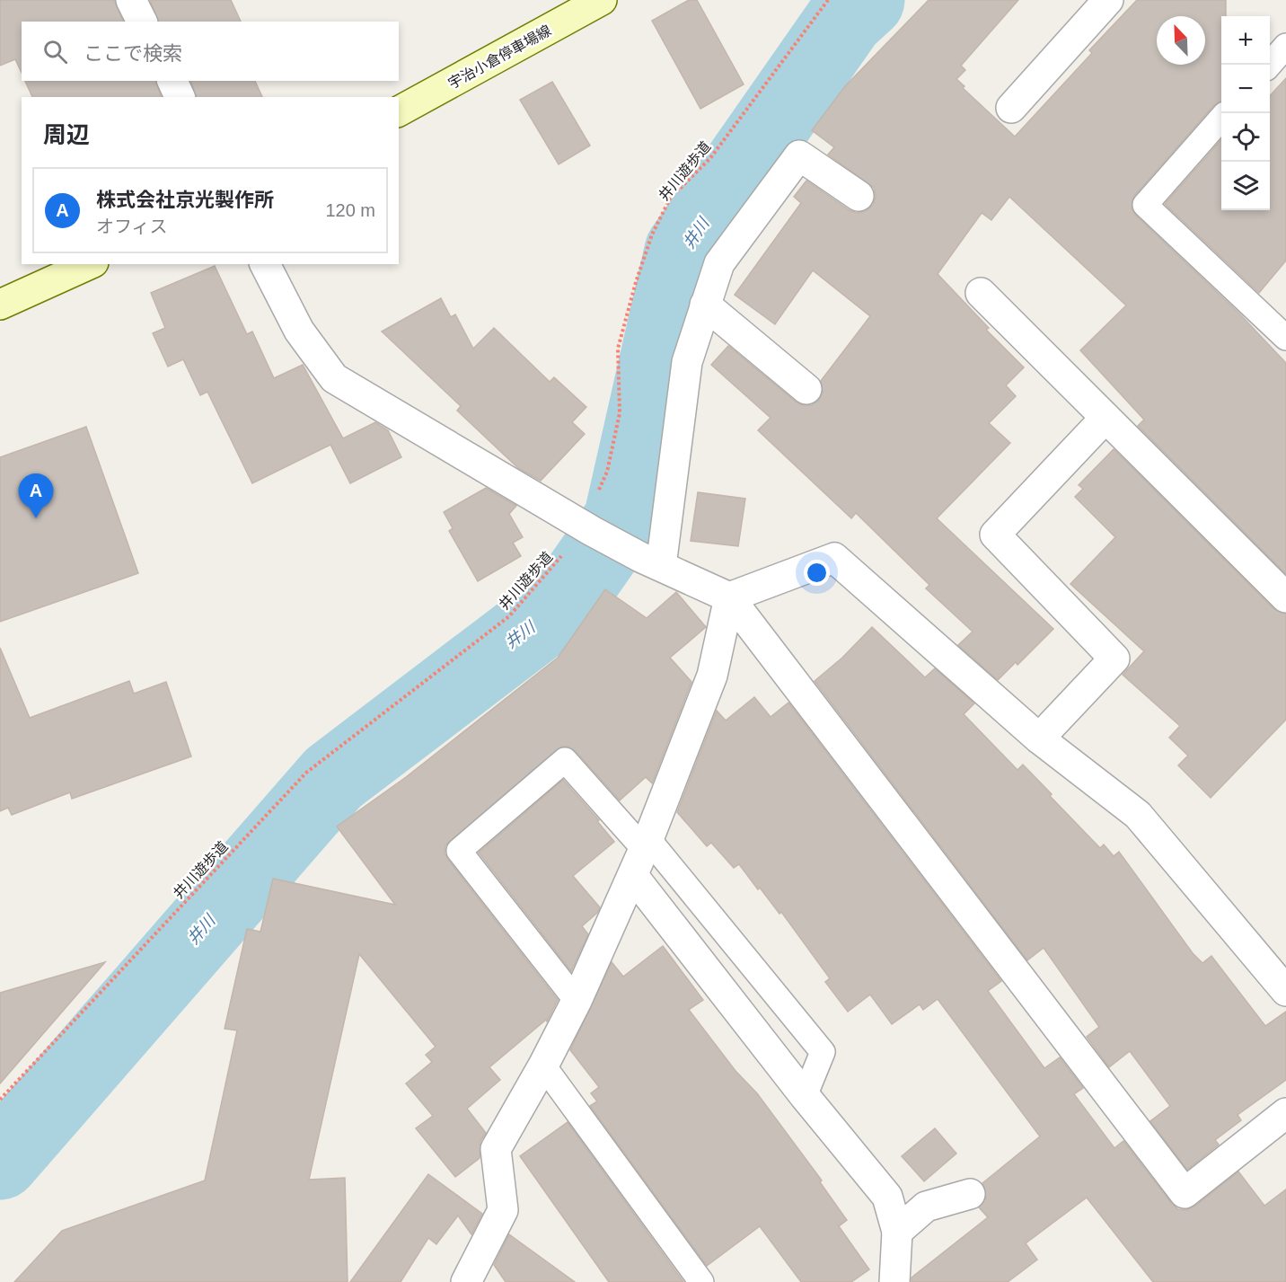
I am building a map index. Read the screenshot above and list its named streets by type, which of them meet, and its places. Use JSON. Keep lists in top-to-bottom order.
{
  "streets": {
    "main road": ["宇治小倉停車場線"],
    "path": ["井川遊歩道"]
  },
  "water": ["井川"],
  "north": "top left",
  "page": {
    "map_buttons": ["+", "−"],
    "search": "ここで検索",
    "heading": "周辺",
    "list": [
      {
        "mark": "A",
        "name": "株式会社京光製作所",
        "note": "オフィス",
        "value": "120 m"
      }
    ],
    "pins": "A"
  }
}
